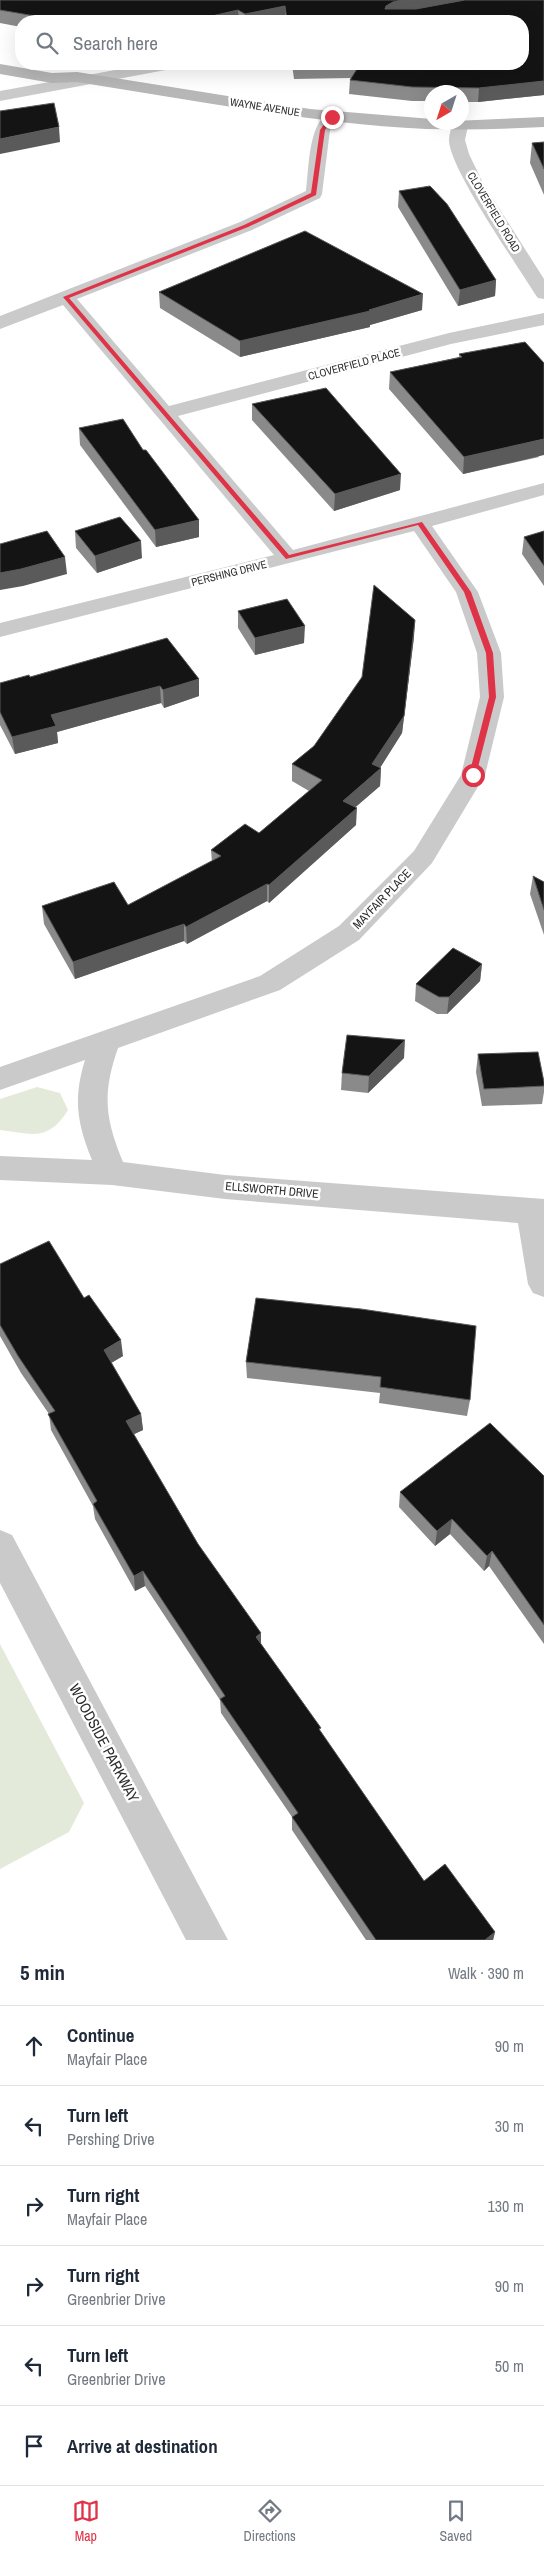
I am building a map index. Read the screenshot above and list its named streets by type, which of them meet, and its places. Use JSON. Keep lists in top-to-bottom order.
{
  "streets": {
    "street": [
      "WAYNE AVENUE",
      "CLOVERFIELD ROAD",
      "CLOVERFIELD PLACE",
      "PERSHING DRIVE",
      "MAYFAIR PLACE",
      "ELLSWORTH DRIVE",
      "WOODSIDE PARKWAY"
    ]
  },
  "crossings": [
    ["PERSHING DRIVE", "MAYFAIR PLACE"]
  ],
  "north": "bottom left",
  "page": {
    "search": "Search here",
    "heading": ["5 min", "Walk · 390 m"],
    "list": [
      ["Continue", "Mayfair Place", "90 m"],
      ["Turn left", "Pershing Drive", "30 m"],
      ["Turn right", "Mayfair Place", "130 m"],
      ["Turn right", "Greenbrier Drive", "90 m"],
      ["Turn left", "Greenbrier Drive", "50 m"],
      "Arrive at destination"
    ],
    "nav": ["Map", "Directions", "Saved"]
  }
}
